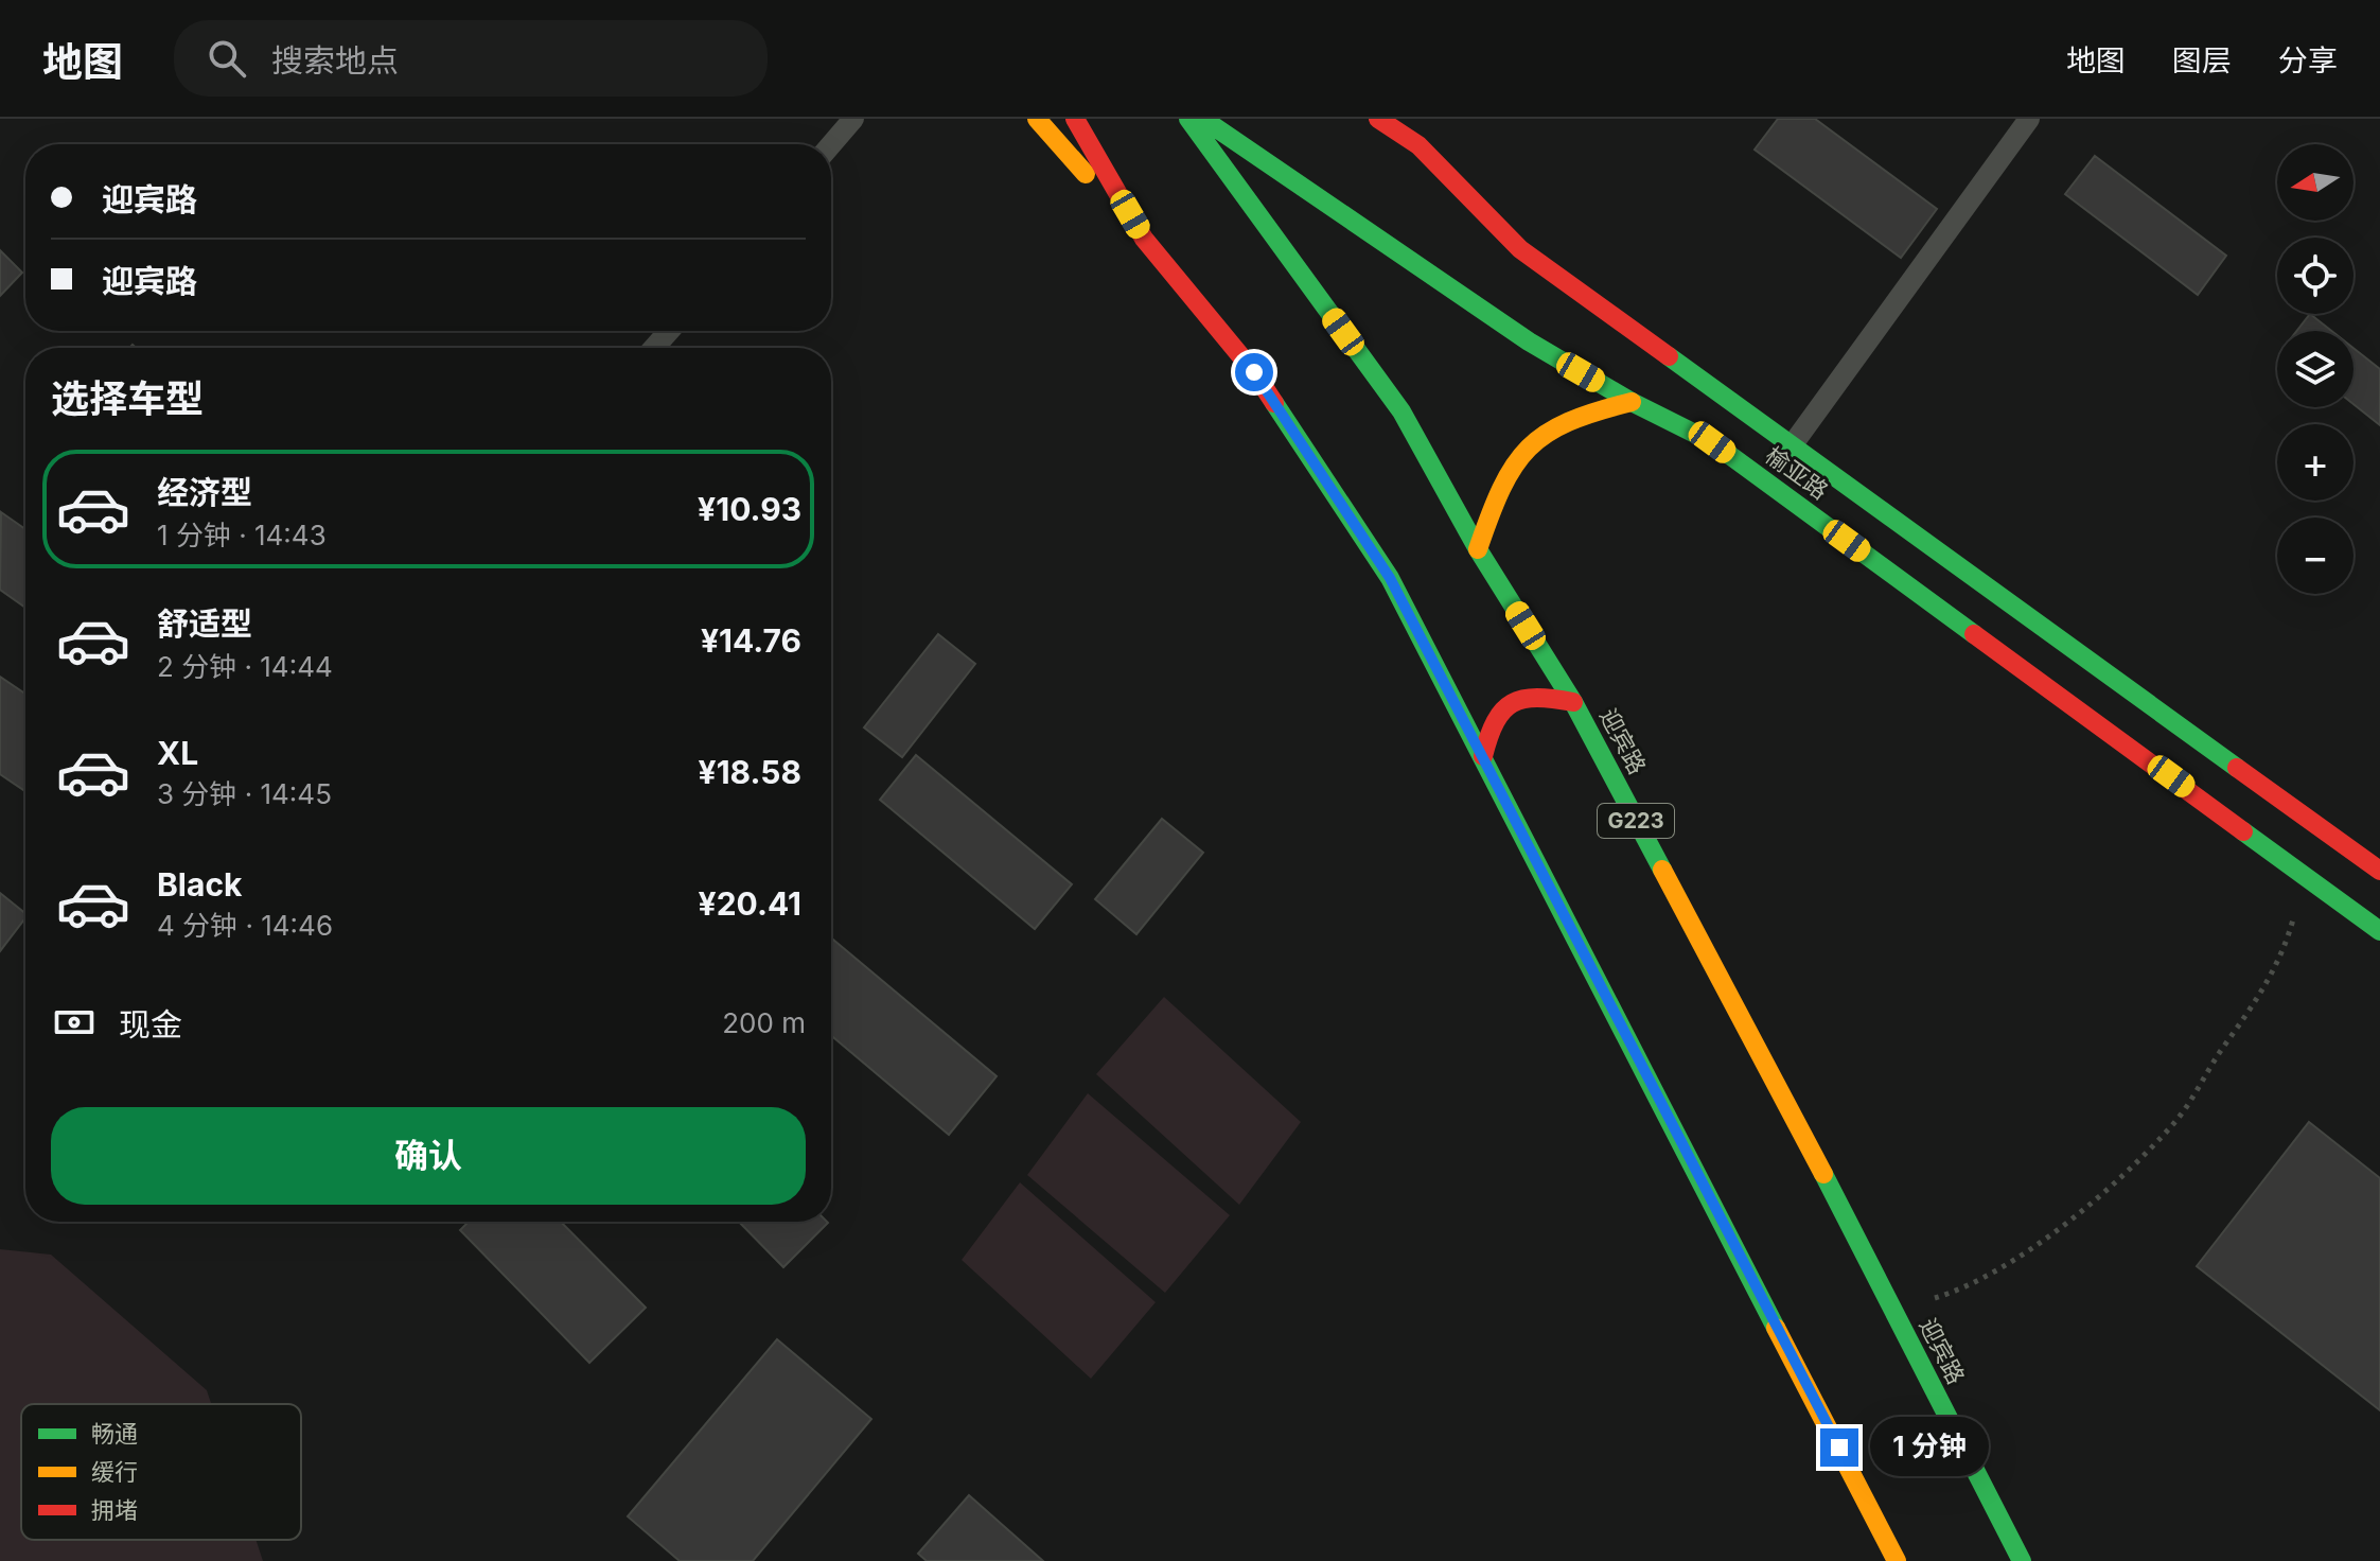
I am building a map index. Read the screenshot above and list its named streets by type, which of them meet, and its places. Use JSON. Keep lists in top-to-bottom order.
{
  "streets": {
    "highway": ["榆亚路", "迎宾路", "G223"]
  },
  "legend": ["畅通", "缓行", "拥堵"],
  "north": "left",
  "page": {
    "header": "地图",
    "search": "搜索地点",
    "nav": ["地图", "图层", "分享"],
    "map_buttons": ["+", "−"],
    "banner": ["迎宾路", "迎宾路"],
    "heading": "选择车型",
    "list": [
      {
        "name": "经济型",
        "note": "1 分钟 · 14:43",
        "value": "¥10.93"
      },
      {
        "name": "舒适型",
        "note": "2 分钟 · 14:44",
        "value": "¥14.76"
      },
      {
        "name": "XL",
        "note": "3 分钟 · 14:45",
        "value": "¥18.58"
      },
      {
        "name": "Black",
        "note": "4 分钟 · 14:46",
        "value": "¥20.41"
      }
    ],
    "pay": ["现金", "200 m"],
    "buttons": "确认",
    "bubble": "1 分钟"
  }
}
